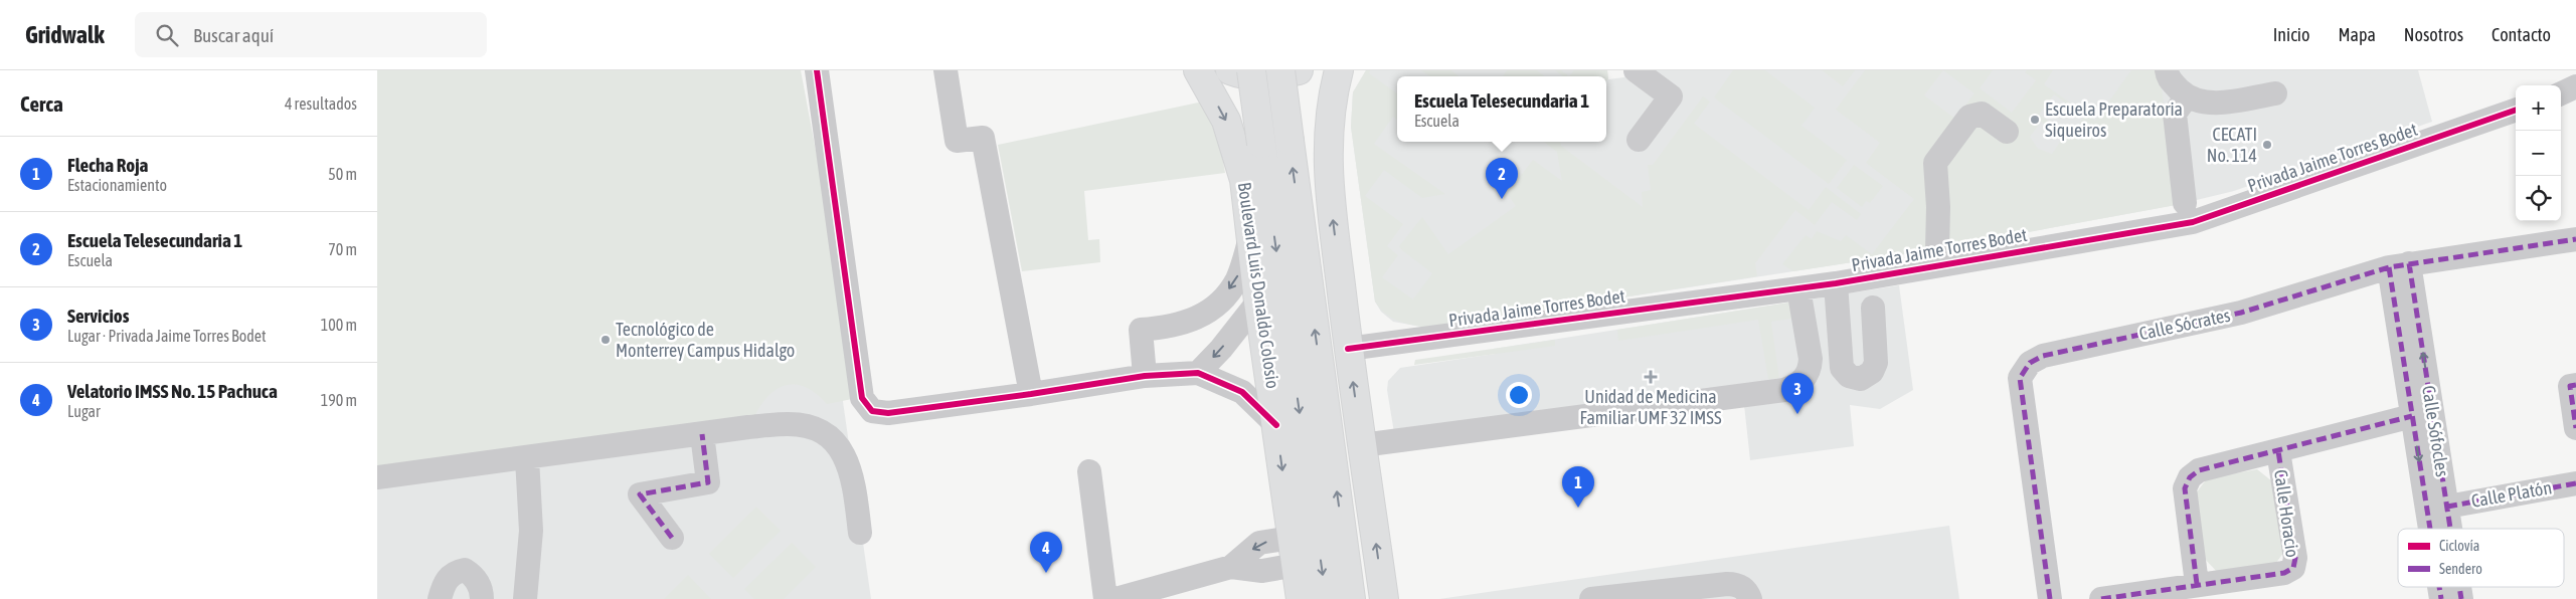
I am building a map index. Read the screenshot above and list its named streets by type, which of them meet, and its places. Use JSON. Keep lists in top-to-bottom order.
{
  "streets": {
    "main road": ["Boulevard Luis Donaldo Colosio"],
    "street": [
      "Privada Jaime Torres Bodet",
      "Calle Sócrates",
      "Calle Sófocles",
      "Calle Platón",
      "Calle Horacio"
    ]
  },
  "crossings": [
    ["Calle Sócrates", "Calle Sófocles"],
    ["Calle Sófocles", "Calle Platón"],
    ["Calle Sófocles", "Calle Horacio"]
  ],
  "places": {
    "other": ["Escuela Preparatoria Siqueiros", "CECATI No. 114", "Tecnológico de Monterrey Campus Hidalgo"],
    "health": ["Unidad de Medicina Familiar UMF 32 IMSS"]
  },
  "legend": ["Ciclovía", "Sendero"],
  "page": {
    "header": "Gridwalk",
    "search": "Buscar aquí",
    "nav": [
      "Inicio",
      "Mapa",
      "Nosotros",
      "Contacto"
    ],
    "heading": ["Cerca", "4 resultados"],
    "popup": ["Escuela Telesecundaria 1", "Escuela"],
    "map_buttons": ["+", "−"],
    "list": [
      {
        "mark": "1",
        "name": "Flecha Roja",
        "note": "Estacionamiento",
        "value": "50 m"
      },
      {
        "mark": "2",
        "name": "Escuela Telesecundaria 1",
        "note": "Escuela",
        "value": "70 m"
      },
      {
        "mark": "3",
        "name": "Servicios",
        "note": "Lugar · Privada Jaime Torres Bodet",
        "value": "100 m"
      },
      {
        "mark": "4",
        "name": "Velatorio IMSS No. 15 Pachuca",
        "note": "Lugar",
        "value": "190 m"
      }
    ],
    "pins": [
      "2",
      "3",
      "1",
      "4"
    ]
  }
}
